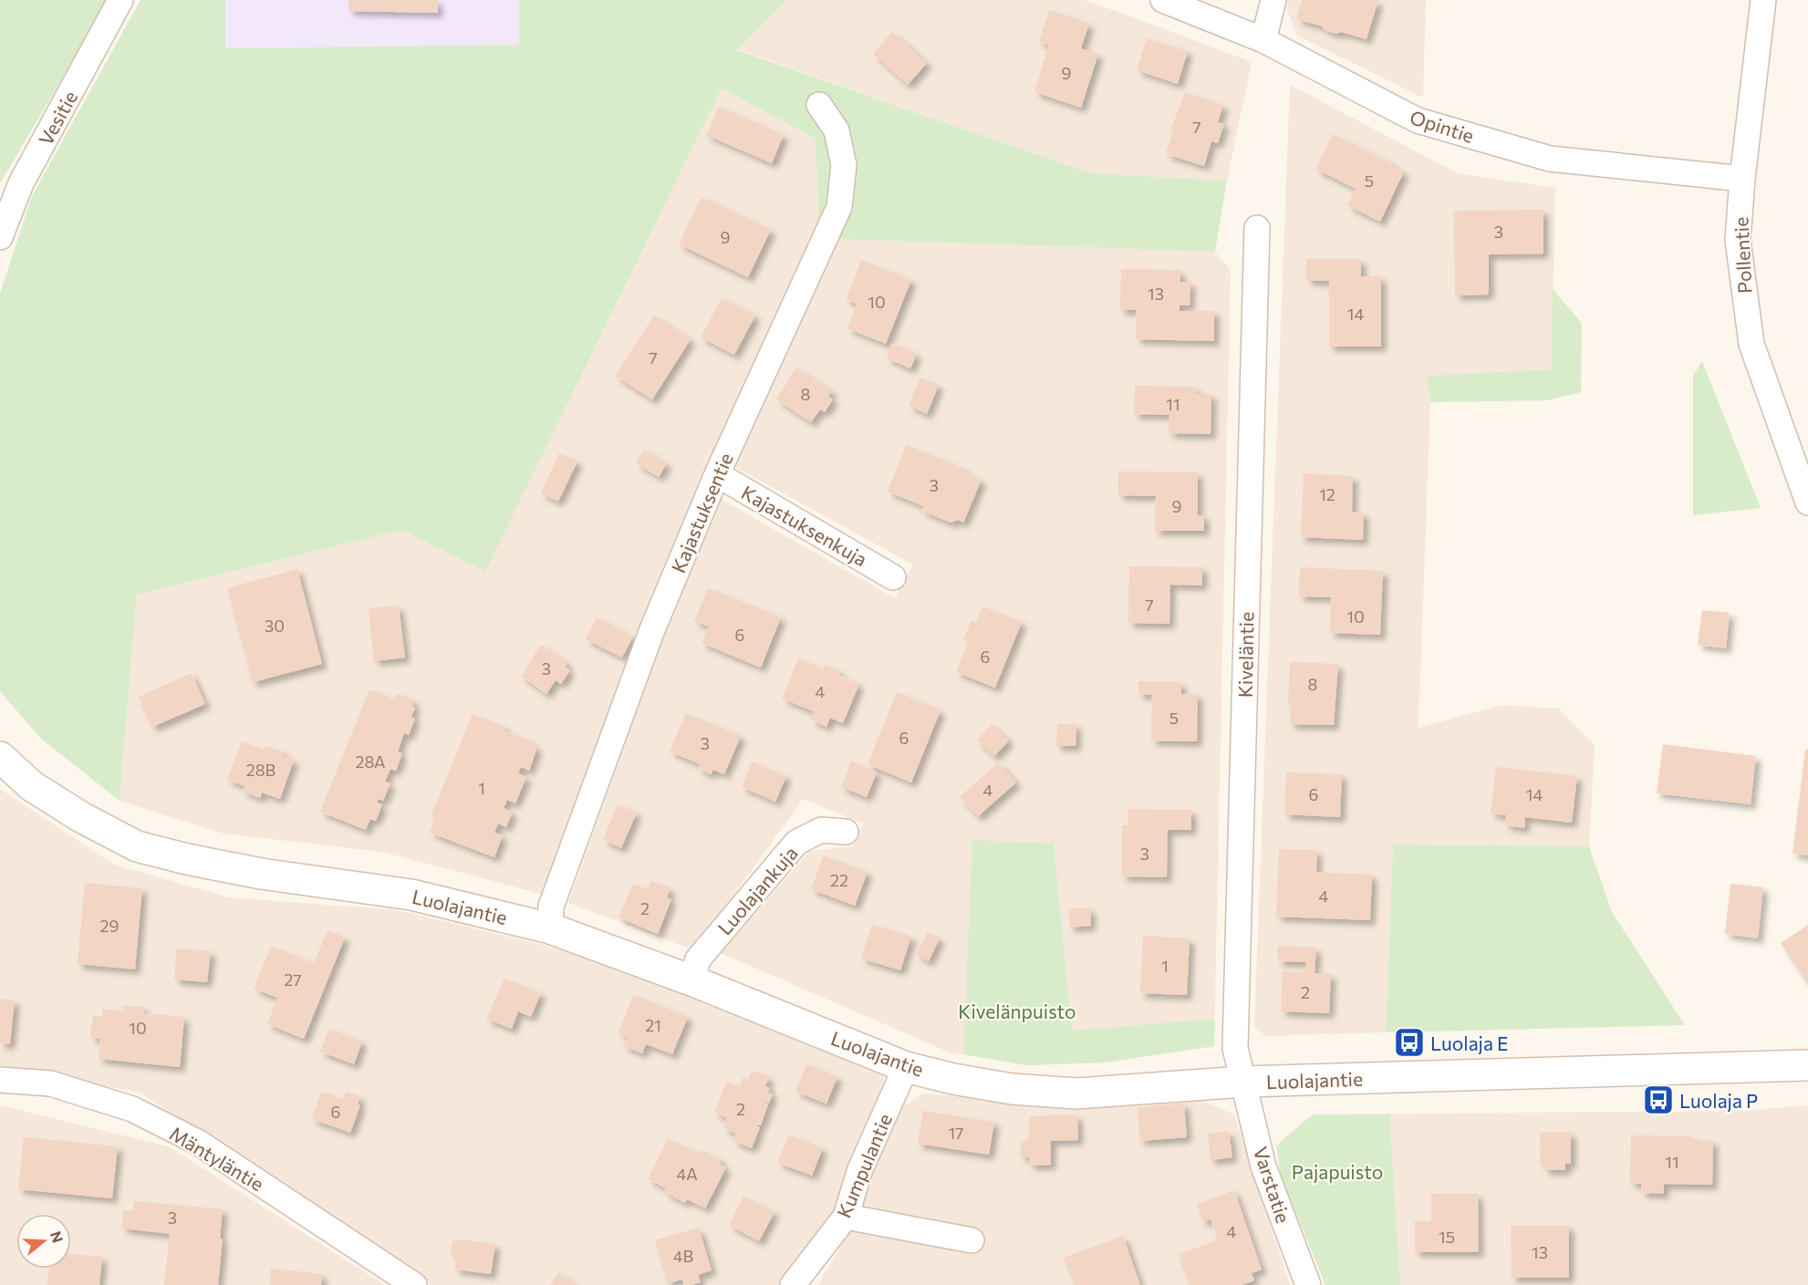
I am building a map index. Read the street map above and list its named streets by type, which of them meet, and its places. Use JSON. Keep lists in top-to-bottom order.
{
  "streets": {
    "main road": ["Luolajantie"],
    "street": [
      "Vesitie",
      "Opintie",
      "Pollentie",
      "Kajastuksentie",
      "Kajastuksenkuja",
      "Kiveläntie",
      "Luolajankuja",
      "Mäntyläntie",
      "Kumpulantie",
      "Varstatie"
    ]
  },
  "crossings": [
    ["Opintie", "Pollentie"],
    ["Kajastuksentie", "Kajastuksenkuja"],
    ["Kajastuksentie", "Luolajantie"],
    ["Kiveläntie", "Luolajantie"],
    ["Kiveläntie", "Varstatie"],
    ["Luolajankuja", "Luolajantie"],
    ["Luolajantie", "Kumpulantie"],
    ["Luolajantie", "Varstatie"]
  ],
  "parks": ["Kivelänpuisto", "Pajapuisto"],
  "places": {
    "bus stop": ["Luolaja E", "Luolaja P"]
  },
  "house_numbers": [
    "9",
    "7",
    "5",
    "3",
    "9",
    "13",
    "10",
    "14",
    "7",
    "8",
    "11",
    "3",
    "12",
    "9",
    "7",
    "10",
    "30",
    "6",
    "6",
    "3",
    "8",
    "4",
    "5",
    "6",
    "3",
    "28A",
    "28B",
    "1",
    "4",
    "6",
    "14",
    "3",
    "22",
    "4",
    "2",
    "29",
    "1",
    "27",
    "2",
    "21",
    "10",
    "2",
    "6",
    "17",
    "11",
    "4A",
    "3",
    "4",
    "15",
    "13",
    "4B"
  ],
  "north": "right"
}
